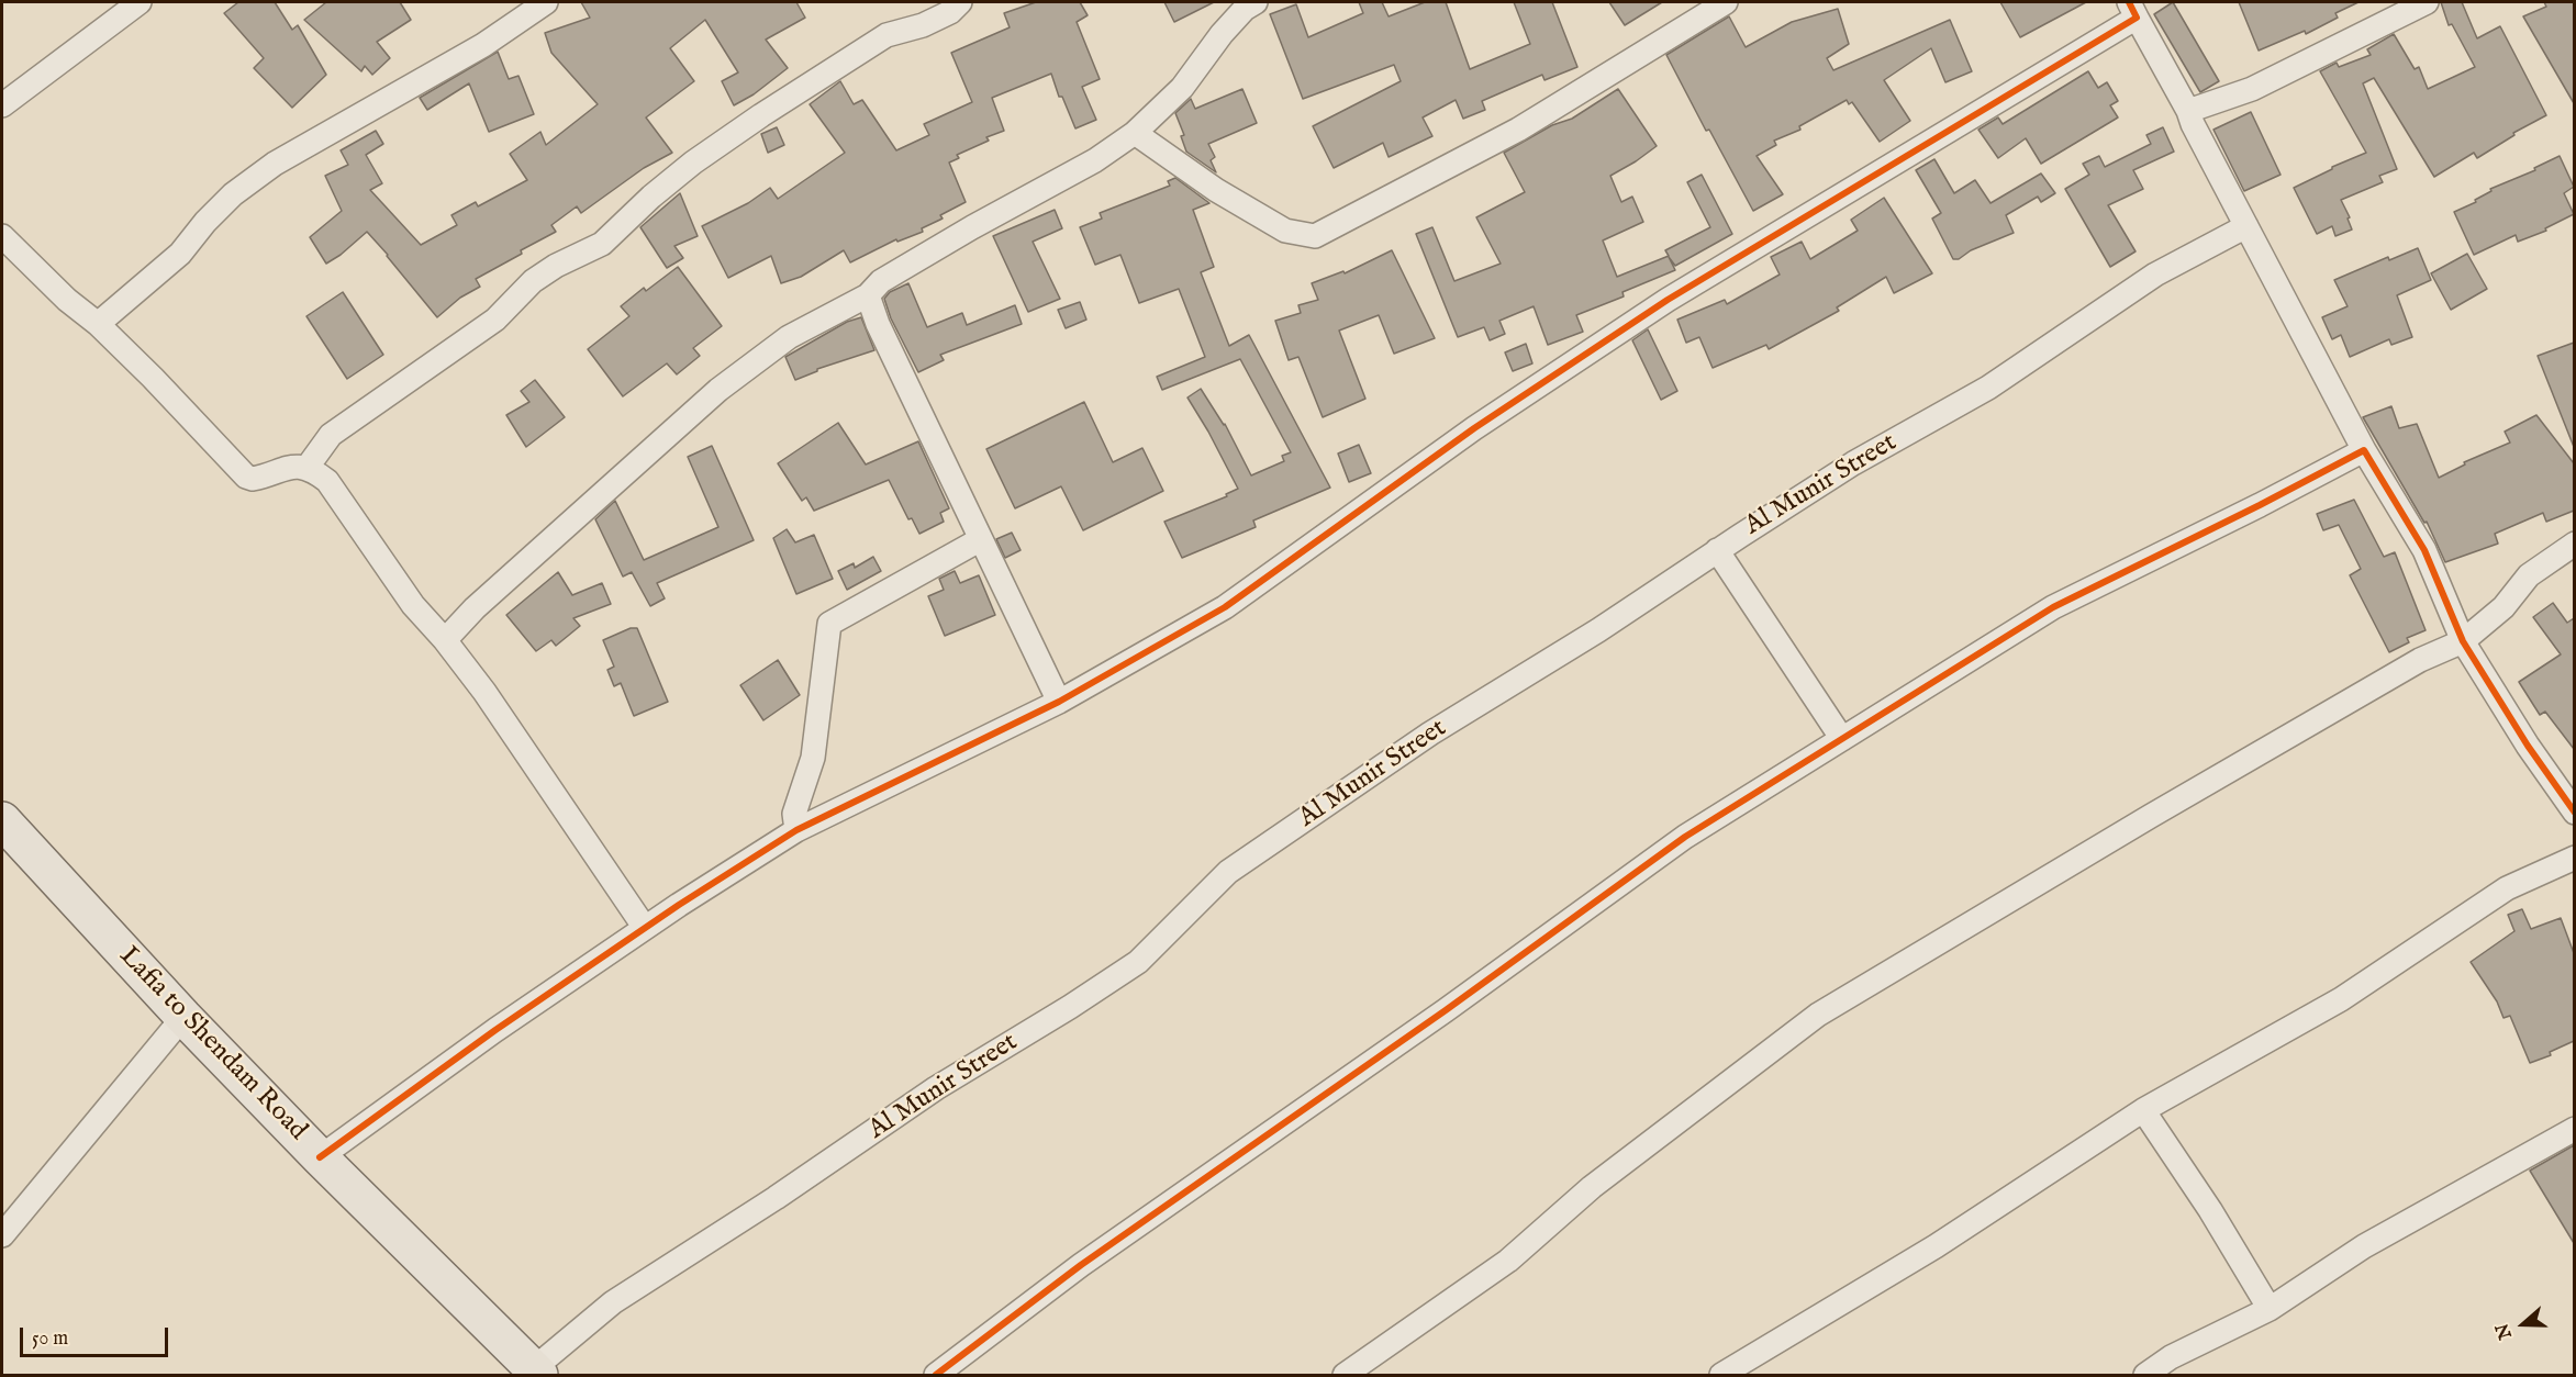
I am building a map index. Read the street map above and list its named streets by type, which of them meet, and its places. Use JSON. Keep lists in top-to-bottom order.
{
  "streets": {
    "main road": ["Lafia to Shendam Road"],
    "street": ["Al Munir Street"]
  },
  "crossings": [
    ["Al Munir Street", "Lafia to Shendam Road"]
  ],
  "scale_bar": "50 m",
  "north": "left"
}
